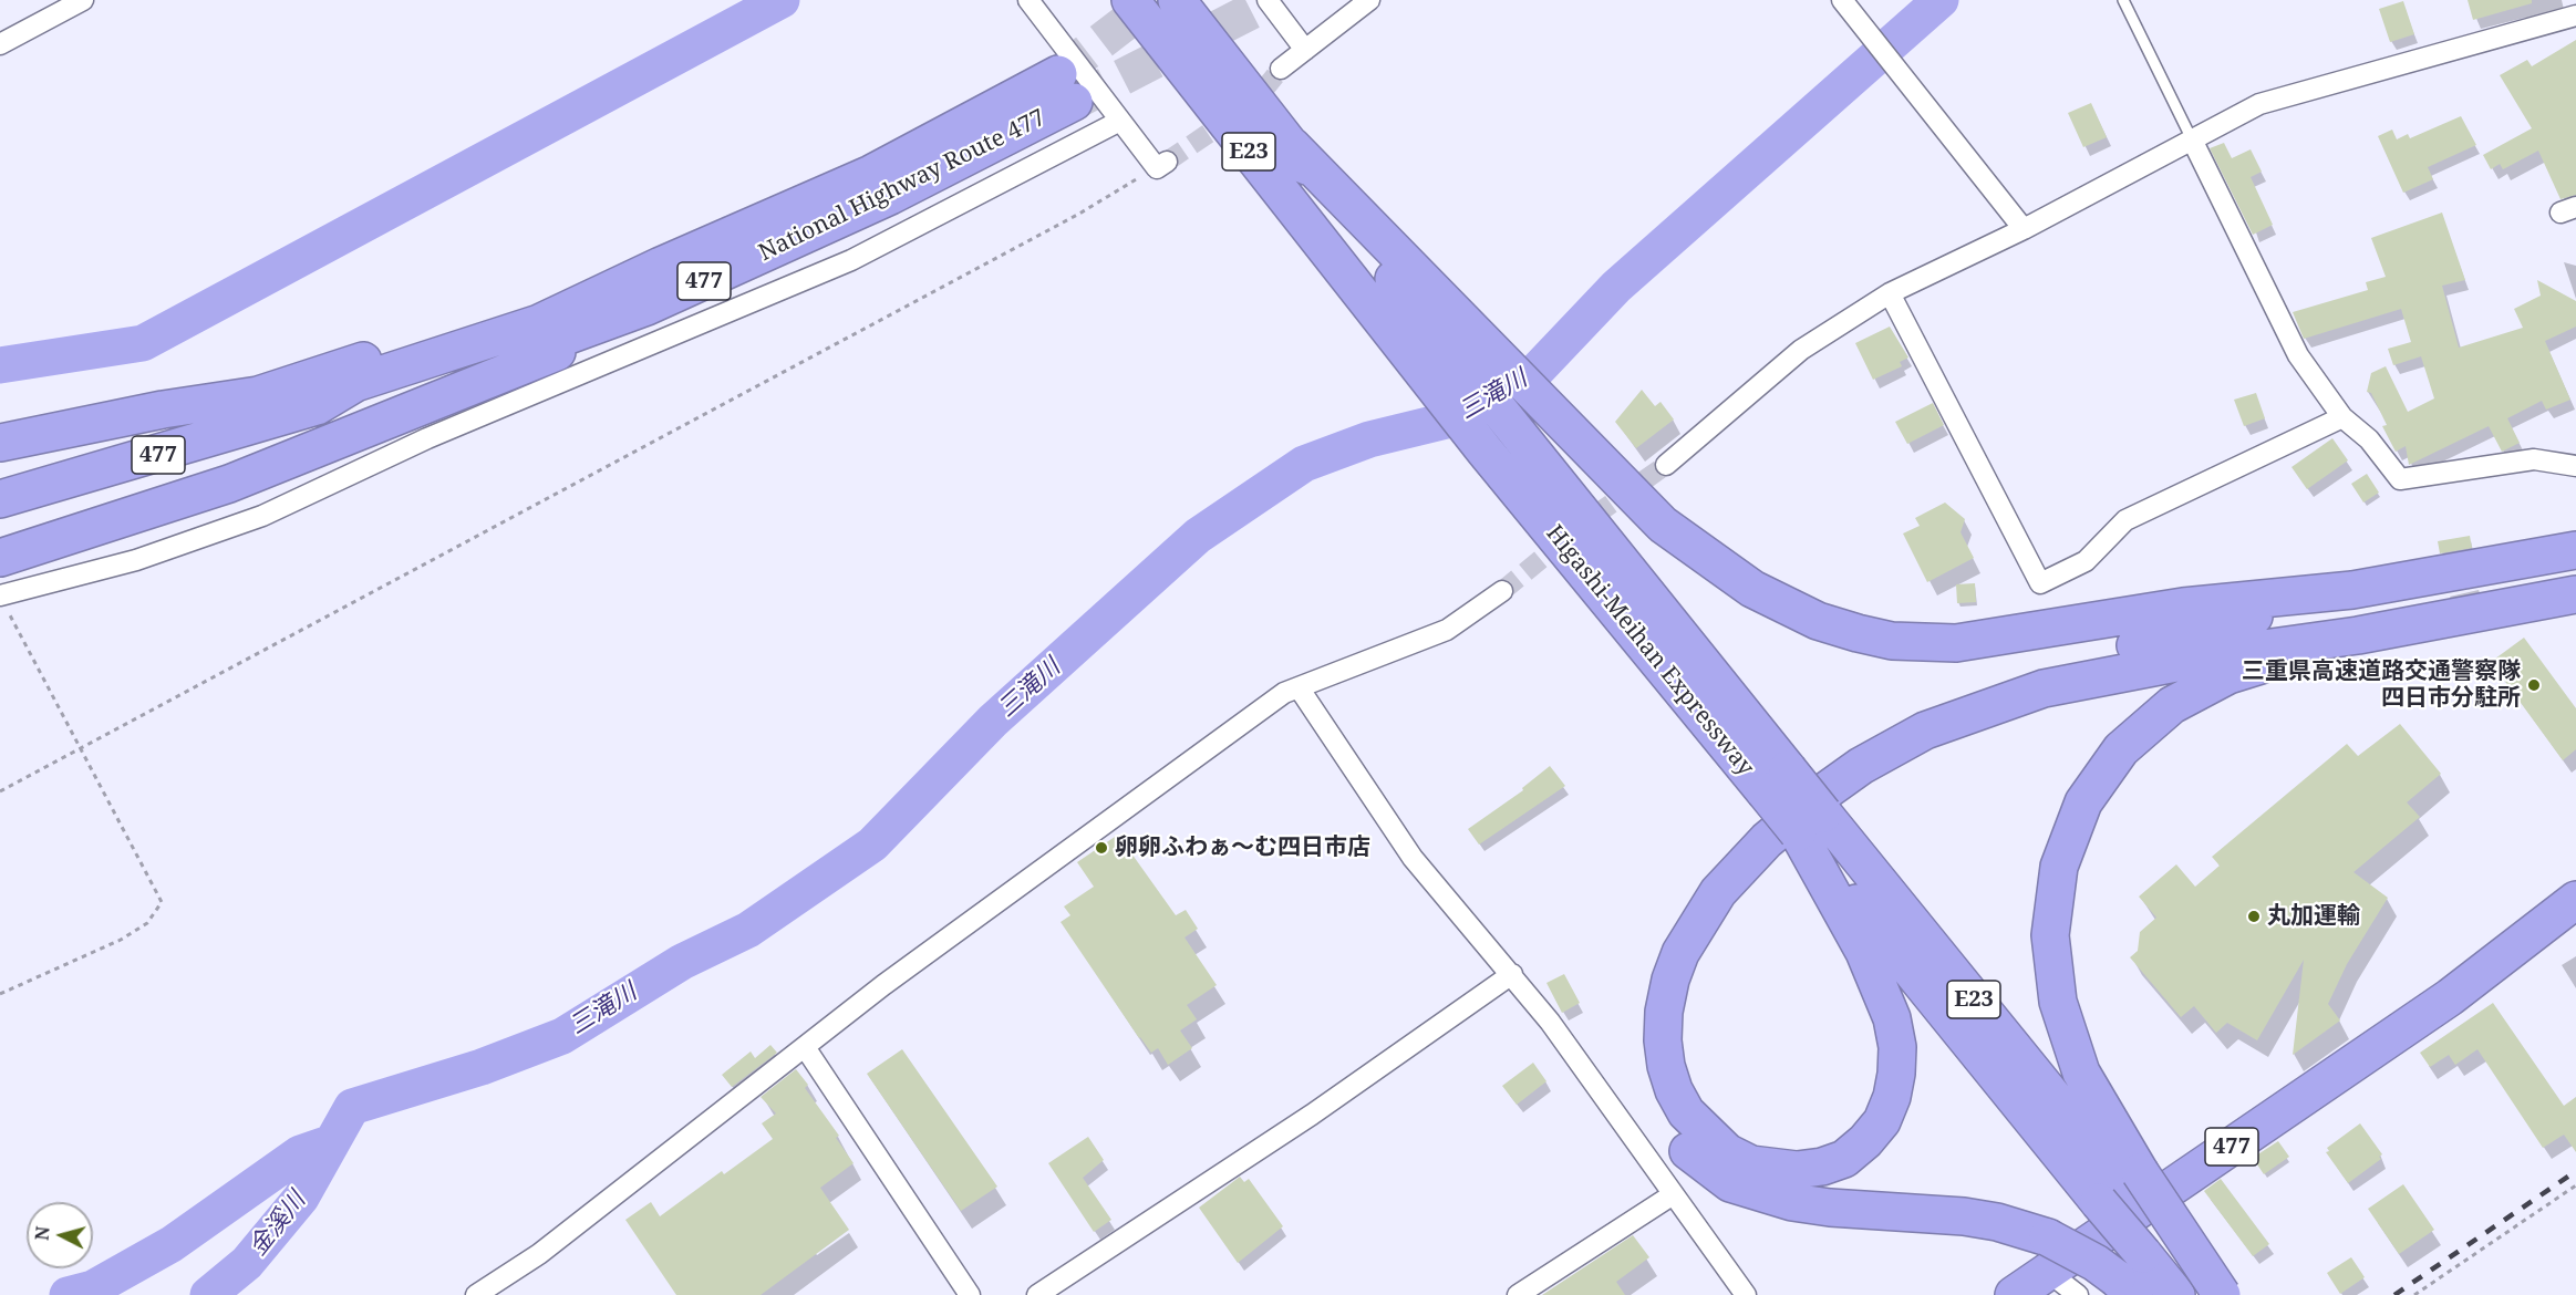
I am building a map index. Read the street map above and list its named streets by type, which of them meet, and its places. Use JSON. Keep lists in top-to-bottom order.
{
  "streets": {
    "highway": [
      "E23",
      "National Highway Route 477",
      "477",
      "Higashi-Meihan Expressway"
    ]
  },
  "crossings": [
    ["National Highway Route 477", "477"]
  ],
  "water": ["三滝川", "金溪川"],
  "places": ["三重県高速道路交通警察隊 四日市分駐所", "卵卵ふわぁ～む四日市店", "丸加運輸"],
  "north": "left"
}
